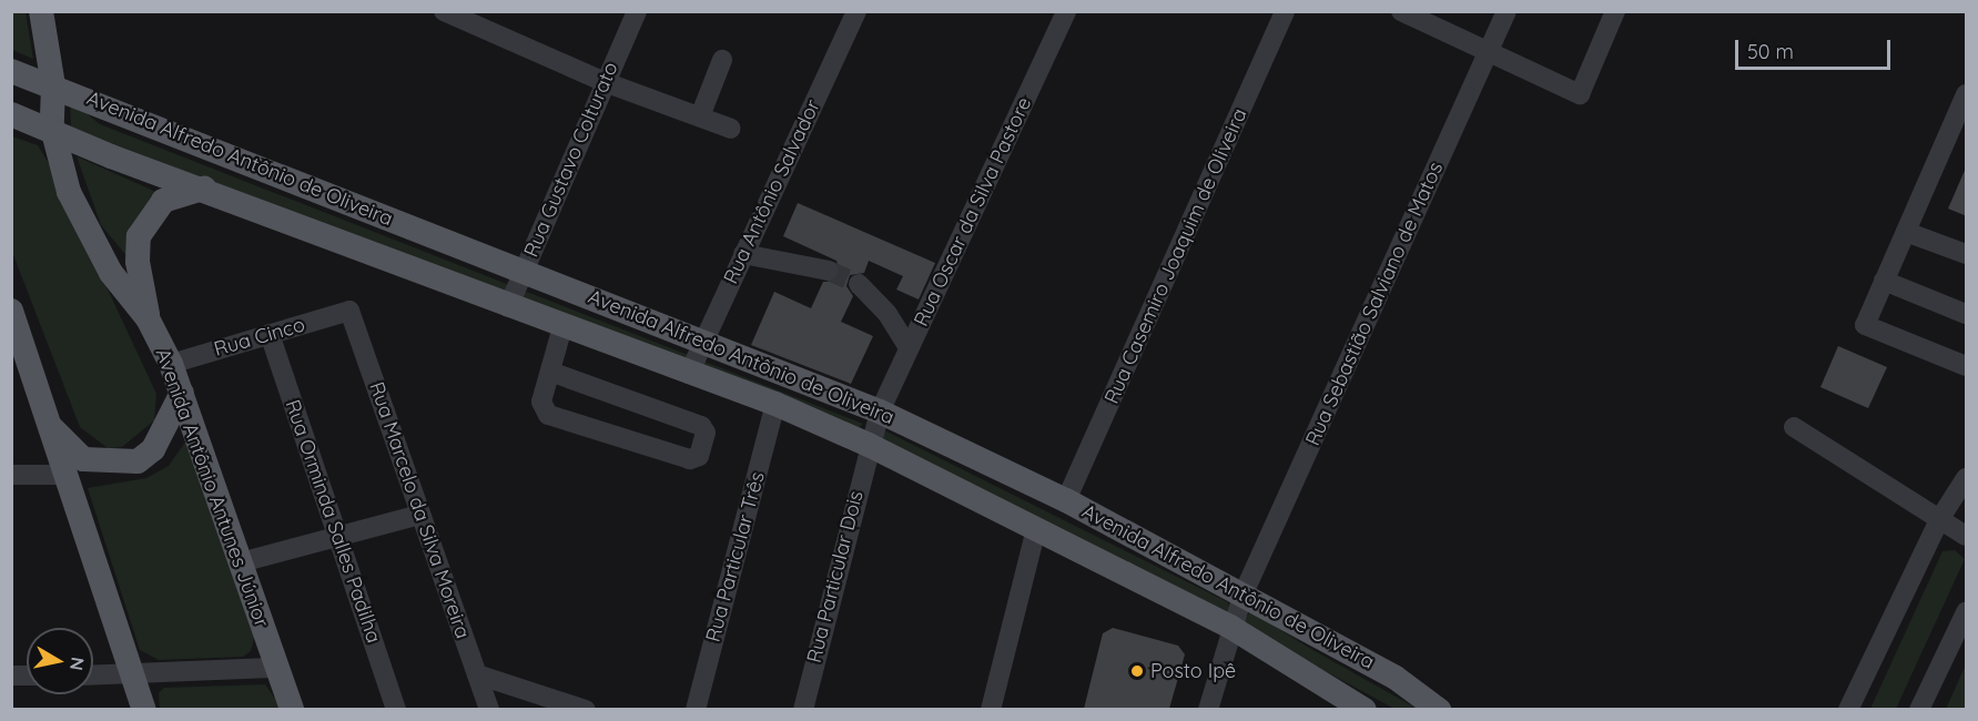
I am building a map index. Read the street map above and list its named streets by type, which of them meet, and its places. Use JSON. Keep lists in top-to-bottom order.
{
  "streets": {
    "main road": ["Avenida Alfredo Antônio de Oliveira", "Avenida Antônio Antunes Júnior"],
    "street": [
      "Rua Gustavo Colturato",
      "Rua Antônio Salvador",
      "Rua Oscar da Silva Pastore",
      "Rua Casemiro Joaquim de Oliveira",
      "Rua Sebastião Salviano de Matos",
      "Rua Cinco",
      "Rua Marcelo da Silva Moreira",
      "Rua Orminda Salles Padilha",
      "Rua Particular Três",
      "Rua Particular Dois"
    ]
  },
  "crossings": [
    ["Avenida Alfredo Antônio de Oliveira", "Rua Gustavo Colturato"],
    ["Avenida Alfredo Antônio de Oliveira", "Rua Antônio Salvador"],
    ["Avenida Alfredo Antônio de Oliveira", "Rua Oscar da Silva Pastore"],
    ["Avenida Alfredo Antônio de Oliveira", "Rua Casemiro Joaquim de Oliveira"],
    ["Avenida Alfredo Antônio de Oliveira", "Rua Sebastião Salviano de Matos"],
    ["Avenida Alfredo Antônio de Oliveira", "Avenida Antônio Antunes Júnior"],
    ["Avenida Alfredo Antônio de Oliveira", "Rua Particular Três"],
    ["Avenida Alfredo Antônio de Oliveira", "Rua Particular Dois"],
    ["Rua Oscar da Silva Pastore", "Rua Particular Dois"],
    ["Rua Cinco", "Avenida Antônio Antunes Júnior"],
    ["Rua Cinco", "Rua Marcelo da Silva Moreira"],
    ["Rua Cinco", "Rua Orminda Salles Padilha"]
  ],
  "places": ["Posto Ipê"],
  "scale_bar": "50 m",
  "north": "right"
}
